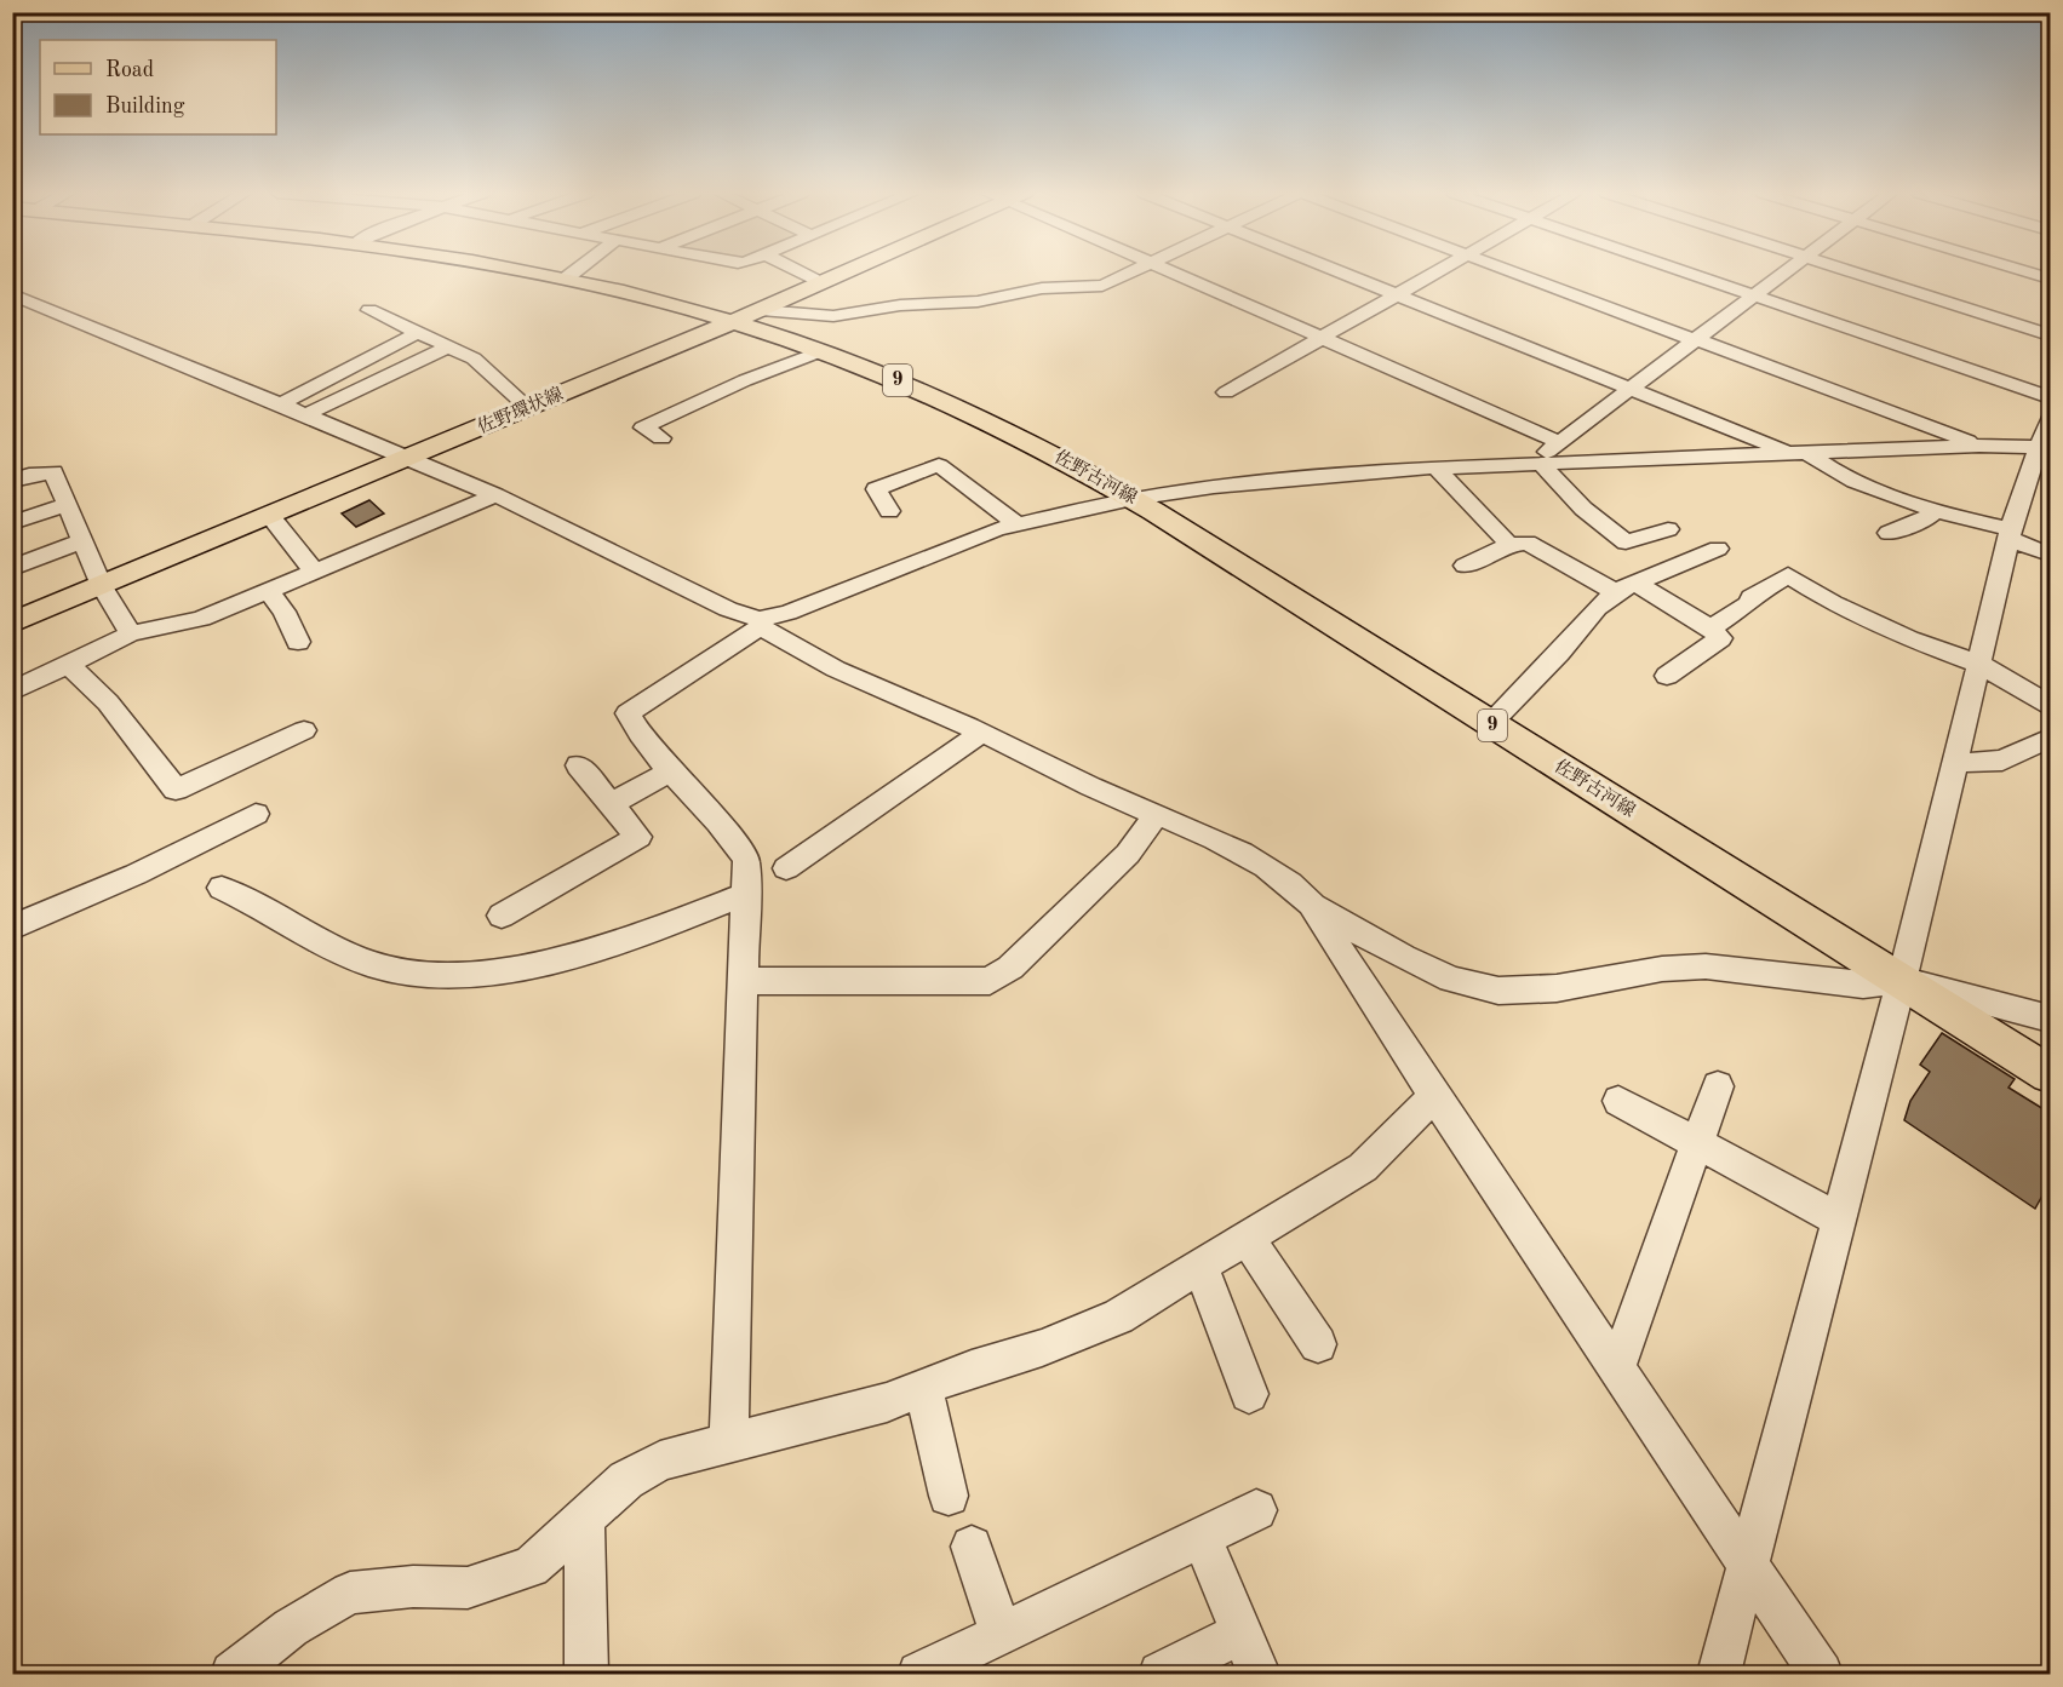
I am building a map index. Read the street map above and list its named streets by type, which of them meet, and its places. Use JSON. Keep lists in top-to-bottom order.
{
  "streets": {
    "main road": ["9", "佐野環状線", "佐野古河線"]
  },
  "crossings": [
    ["佐野環状線", "佐野古河線"]
  ],
  "legend": ["Road", "Building"]
}
